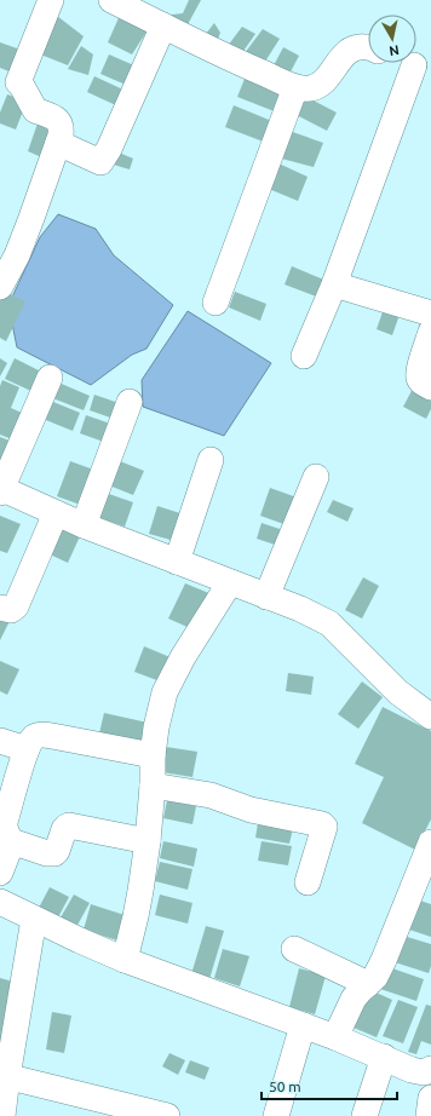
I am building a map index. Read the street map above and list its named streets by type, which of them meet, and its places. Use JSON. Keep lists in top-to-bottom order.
{
  "scale_bar": "50 m",
  "north": "bottom"
}
